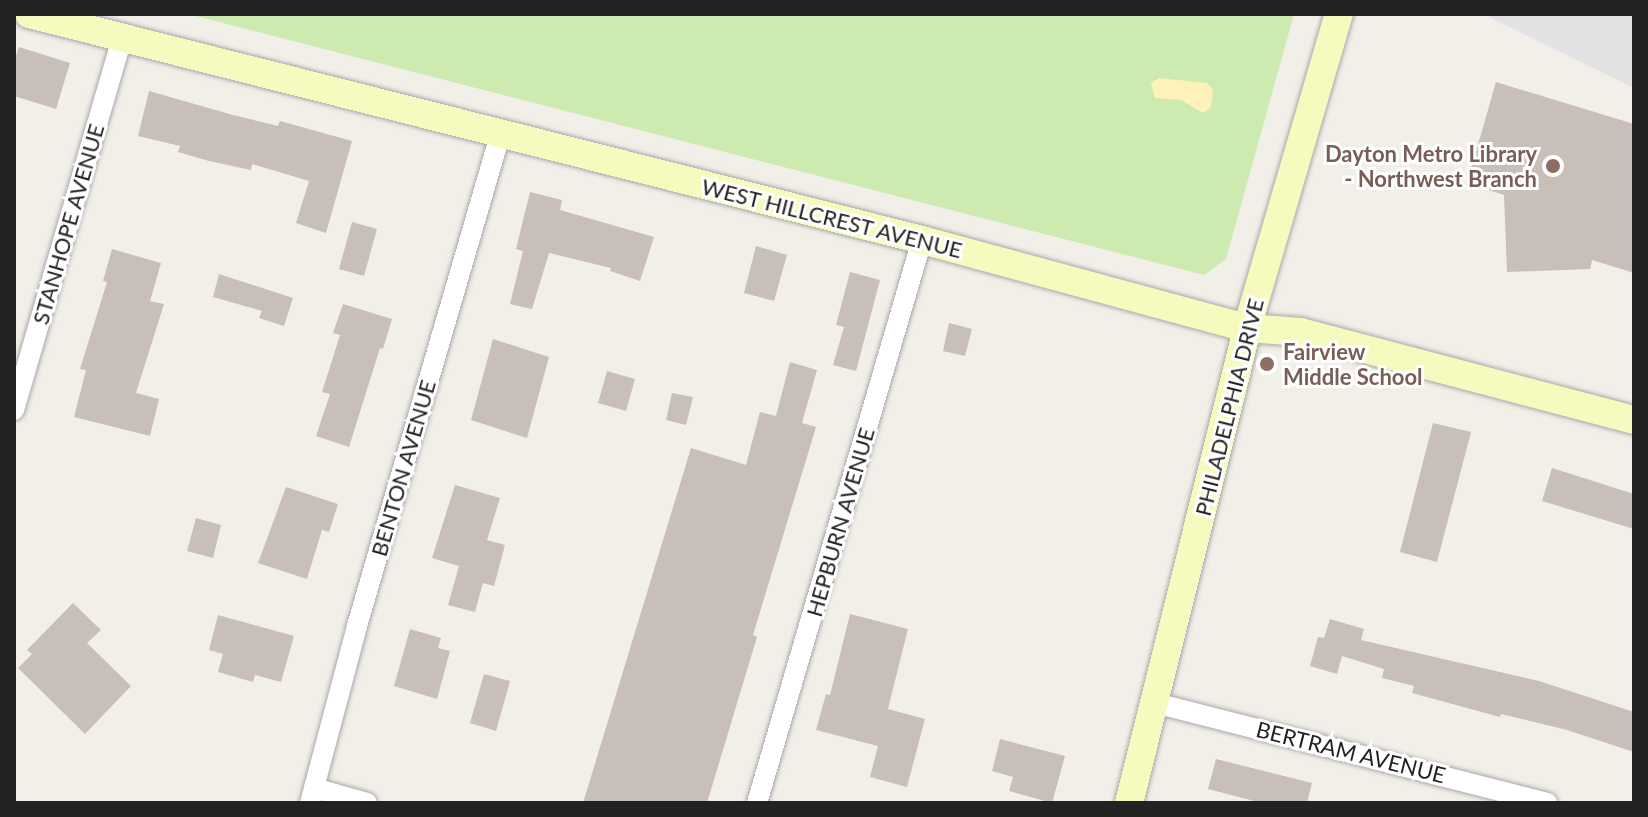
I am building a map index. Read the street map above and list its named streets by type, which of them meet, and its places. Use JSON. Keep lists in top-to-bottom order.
{
  "streets": {
    "street": [
      "WEST HILLCREST AVENUE",
      "STANHOPE AVENUE",
      "PHILADELPHIA DRIVE",
      "BENTON AVENUE",
      "HEPBURN AVENUE",
      "BERTRAM AVENUE"
    ]
  },
  "crossings": [
    ["WEST HILLCREST AVENUE", "STANHOPE AVENUE"],
    ["WEST HILLCREST AVENUE", "PHILADELPHIA DRIVE"],
    ["WEST HILLCREST AVENUE", "BENTON AVENUE"],
    ["WEST HILLCREST AVENUE", "HEPBURN AVENUE"],
    ["PHILADELPHIA DRIVE", "BERTRAM AVENUE"]
  ],
  "places": ["Dayton Metro Library - Northwest Branch", "Fairview Middle School"]
}
